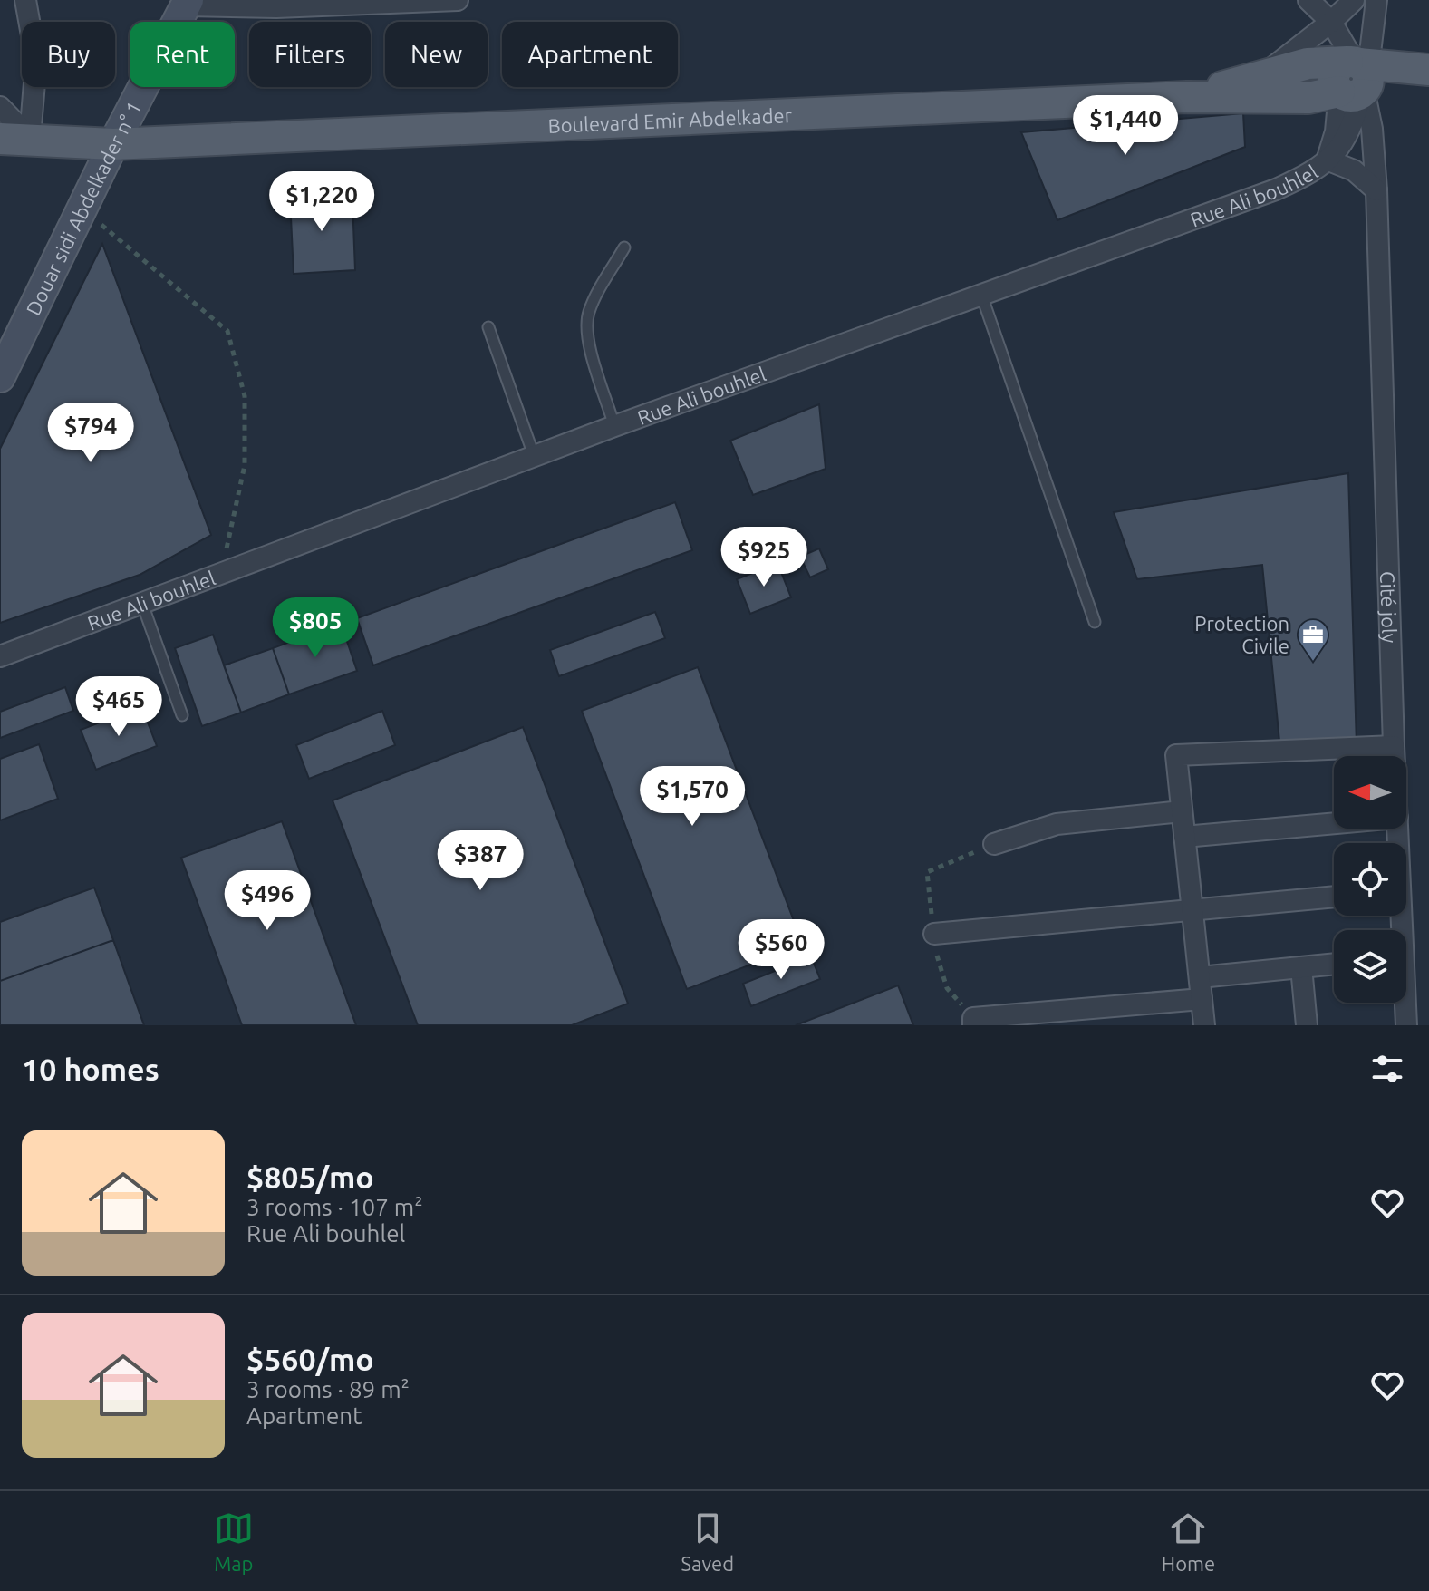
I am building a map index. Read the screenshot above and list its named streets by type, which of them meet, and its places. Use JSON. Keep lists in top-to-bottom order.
{
  "streets": {
    "main road": ["Boulevard Emir Abdelkader"],
    "street": ["Rue Ali bouhlel", "Douar sidi Abdelkader n° 1", "Cité joly"]
  },
  "crossings": [
    ["Boulevard Emir Abdelkader", "Douar sidi Abdelkader n° 1"],
    ["Boulevard Emir Abdelkader", "Cité joly"]
  ],
  "places": {
    "office": ["Protection Civile"]
  },
  "north": "left",
  "page": {
    "chip": [
      "Buy",
      "Rent",
      "Filters",
      "New",
      "Apartment"
    ],
    "price": [
      "$1,440",
      "$1,220",
      "$794",
      "$925",
      "$805",
      "$465",
      "$1,570",
      "$387",
      "$496",
      "$560"
    ],
    "heading": "10 homes",
    "list": [
      {
        "name": "$805/mo",
        "note": "3 rooms · 107 m² · Rue Ali bouhlel"
      },
      {
        "name": "$560/mo",
        "note": "3 rooms · 89 m² · Apartment"
      }
    ],
    "tabs": ["Map", "Saved", "Home"]
  }
}
